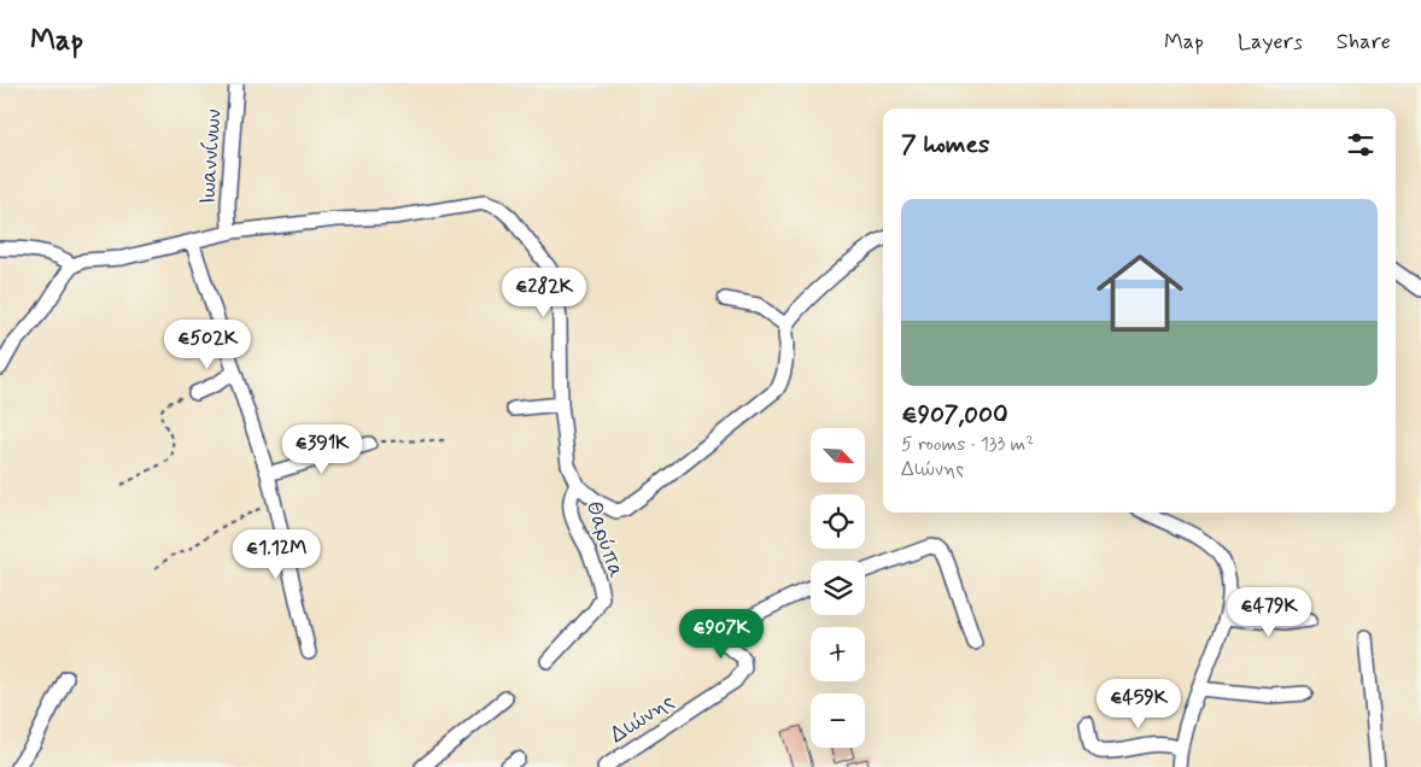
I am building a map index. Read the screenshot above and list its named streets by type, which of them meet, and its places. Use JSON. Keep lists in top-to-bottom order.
{
  "streets": {
    "street": ["Ιωαννίνων", "Θαρύπα", "Διώνης"]
  },
  "north": "bottom right",
  "page": {
    "header": "Map",
    "nav": ["Map", "Layers", "Share"],
    "heading": "7 homes",
    "list": [
      {
        "name": "€907,000",
        "note": "5 rooms · 133 m² · Διώνης"
      }
    ],
    "price": [
      "€282K",
      "€502K",
      "€391K",
      "€1.12M",
      "€479K",
      "€907K",
      "€459K"
    ],
    "map_buttons": ["+", "−"]
  }
}
